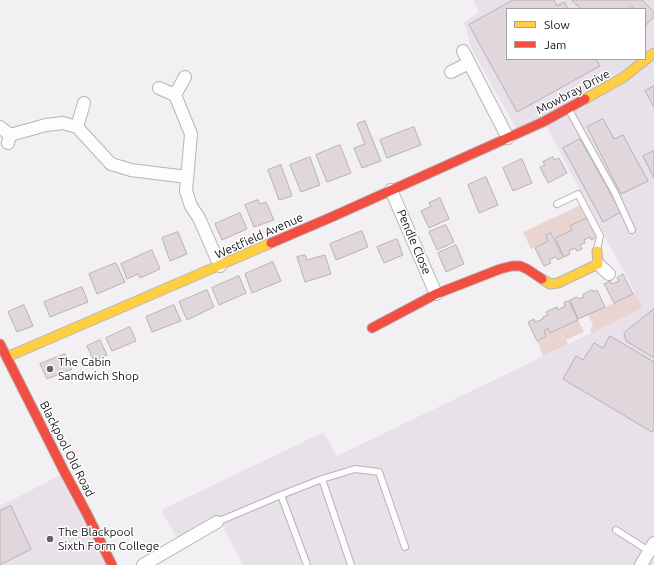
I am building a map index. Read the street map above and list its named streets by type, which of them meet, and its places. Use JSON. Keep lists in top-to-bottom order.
{
  "streets": {
    "street": [
      "Mowbray Drive",
      "Westfield Avenue",
      "Pendle Close",
      "Blackpool Old Road"
    ]
  },
  "crossings": [
    ["Mowbray Drive", "Westfield Avenue"],
    ["Westfield Avenue", "Pendle Close"],
    ["Westfield Avenue", "Blackpool Old Road"]
  ],
  "places": ["The Cabin Sandwich Shop", "The Blackpool Sixth Form College"],
  "legend": ["Slow", "Jam"]
}
